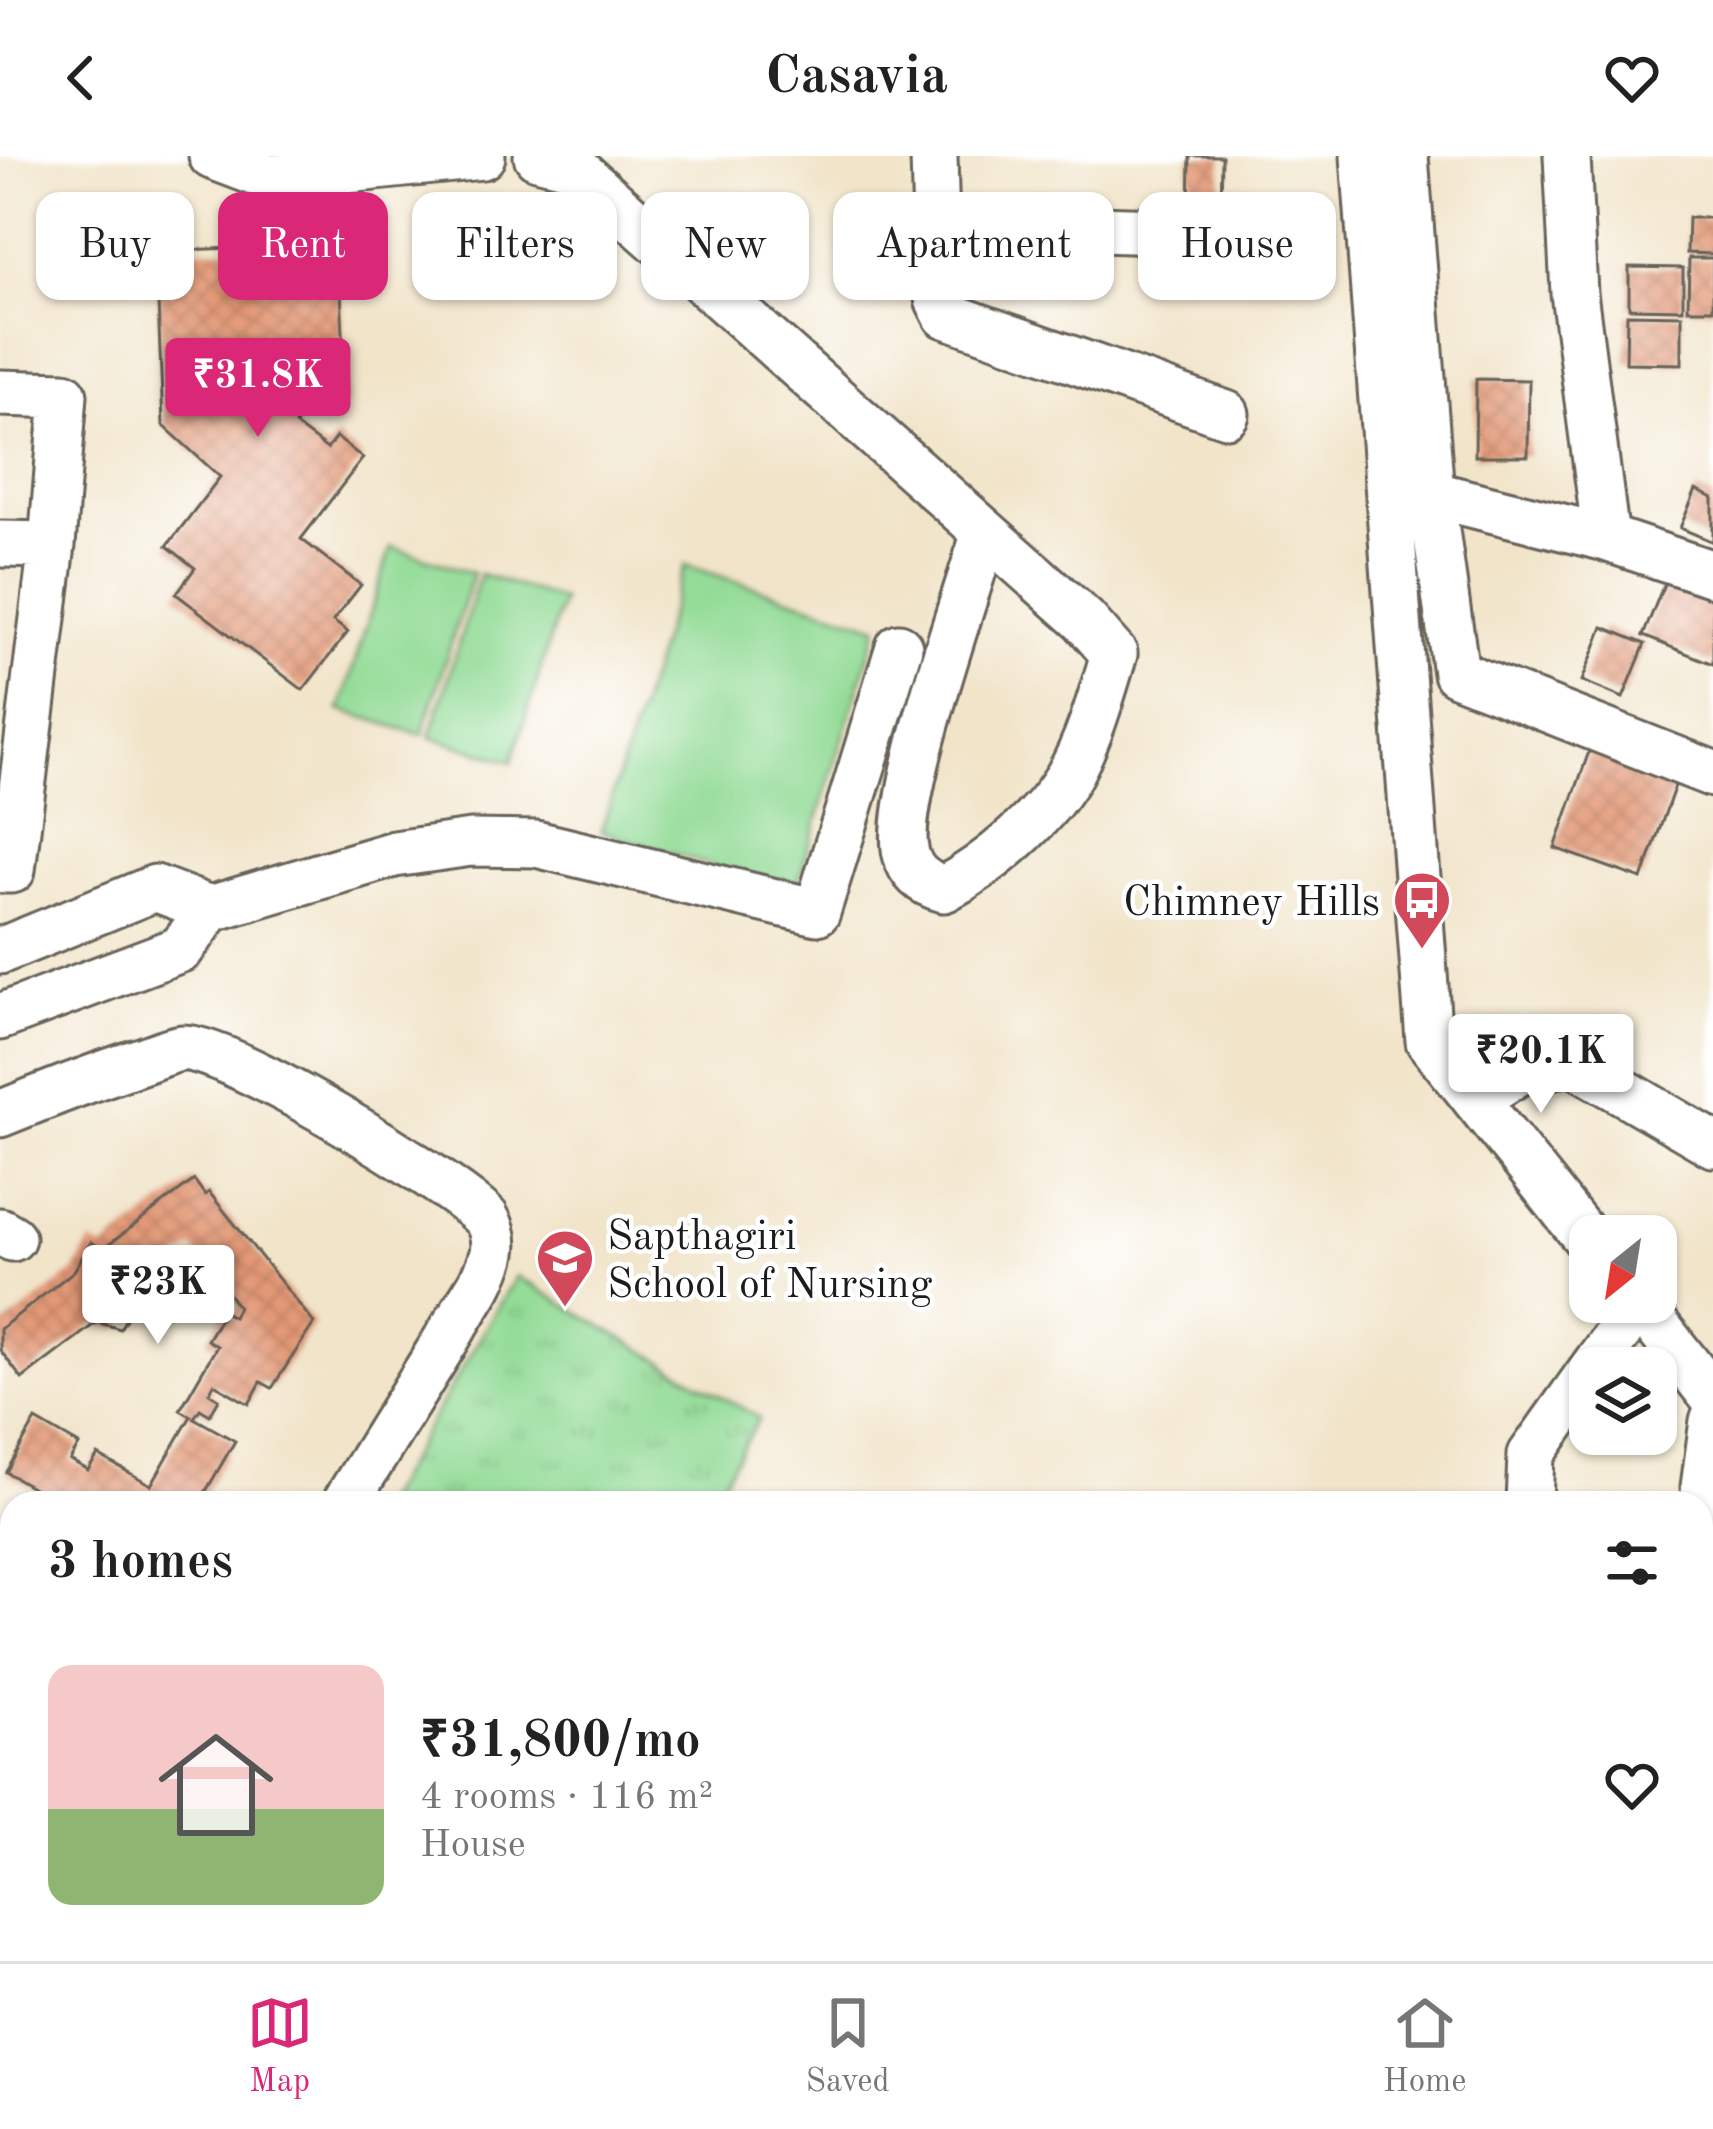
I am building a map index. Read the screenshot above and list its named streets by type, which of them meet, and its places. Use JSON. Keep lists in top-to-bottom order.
{
  "places": {
    "bus stop": ["Chimney Hills"],
    "school or university": ["Sapthagiri School of Nursing"]
  },
  "north": "bottom left",
  "page": {
    "header": "Casavia",
    "chip": [
      "Buy",
      "Rent",
      "Filters",
      "New",
      "Apartment",
      "House"
    ],
    "price": ["₹31.8K", "₹20.1K", "₹23K"],
    "heading": "3 homes",
    "list": [
      {
        "name": "₹31,800/mo",
        "note": "4 rooms · 116 m² · House"
      }
    ],
    "tabs": ["Map", "Saved", "Home"]
  }
}
